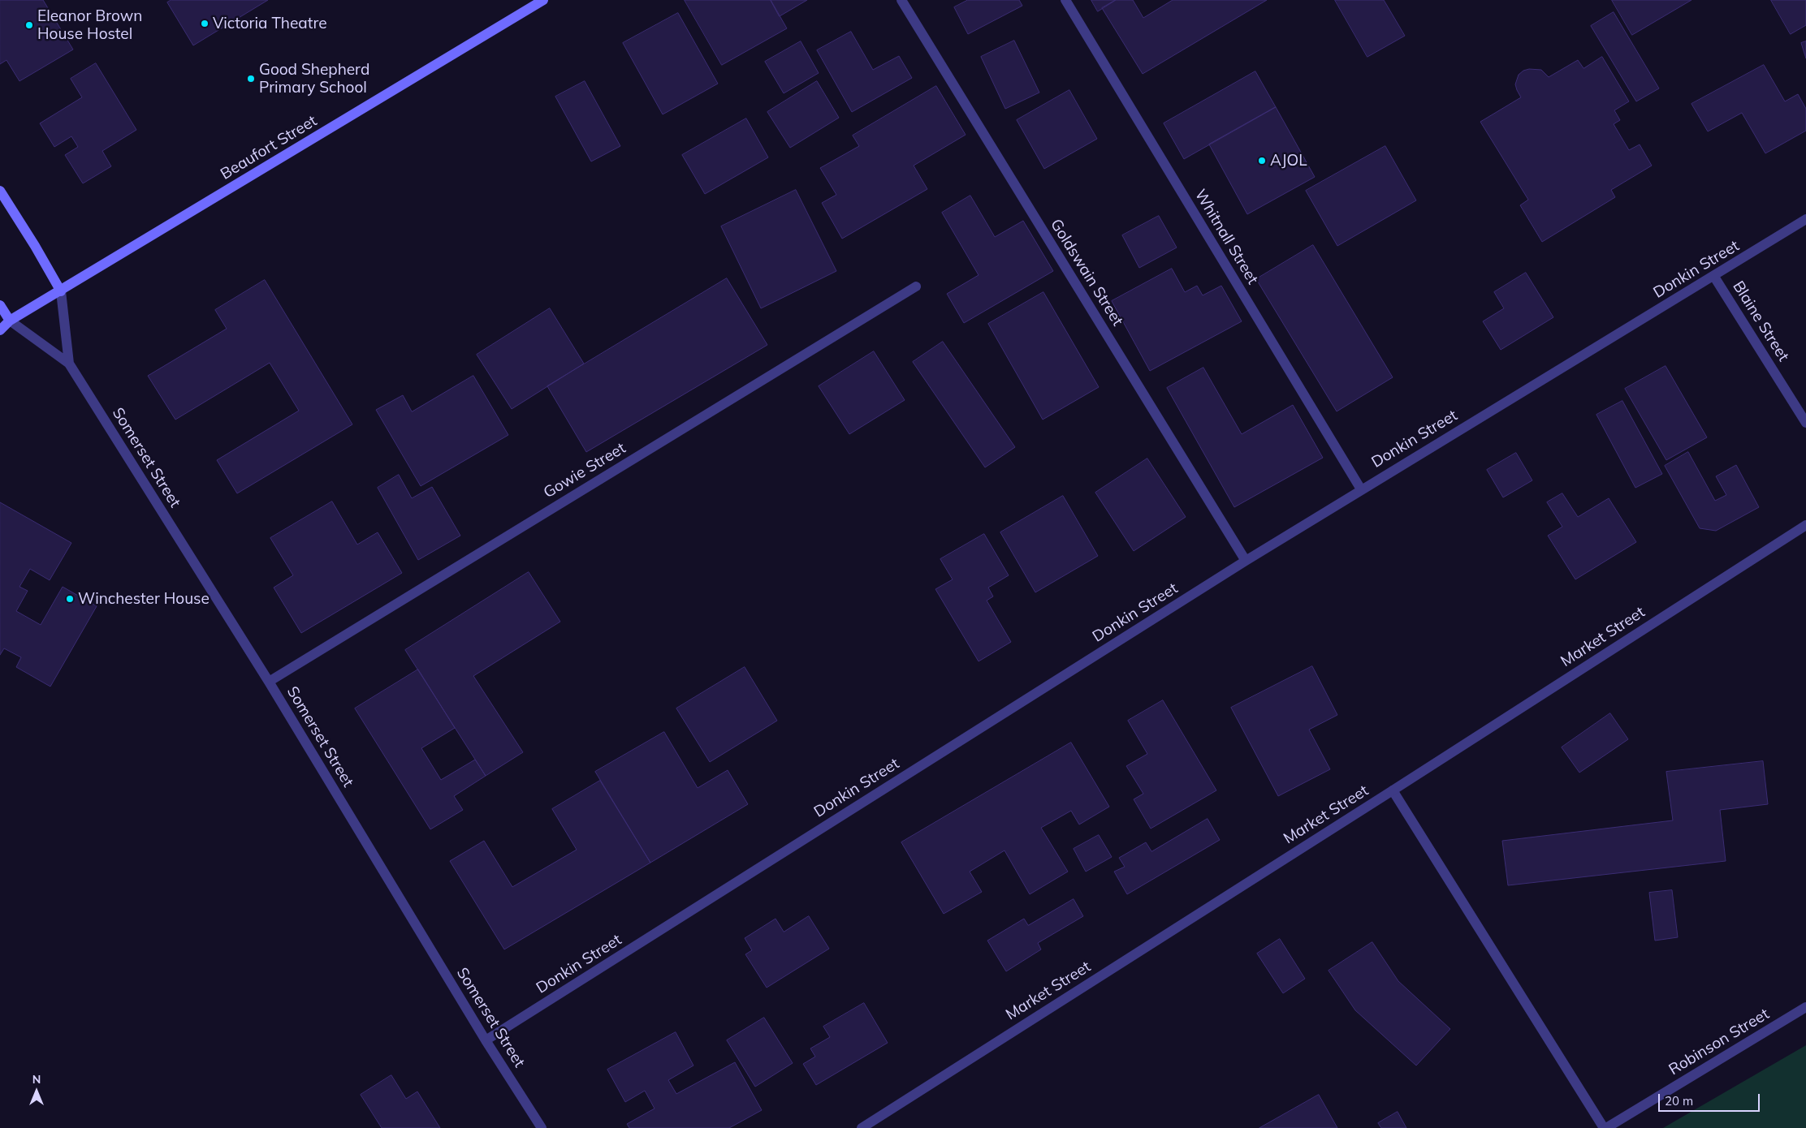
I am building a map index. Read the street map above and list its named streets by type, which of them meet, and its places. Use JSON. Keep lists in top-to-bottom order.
{
  "streets": {
    "main road": ["Beaufort Street", "Somerset Street"],
    "street": [
      "Whitnall Street",
      "Donkin Street",
      "Goldswain Street",
      "Blaine Street",
      "Gowie Street",
      "Market Street",
      "Robinson Street"
    ]
  },
  "crossings": [
    ["Beaufort Street", "Somerset Street"],
    ["Whitnall Street", "Donkin Street"],
    ["Donkin Street", "Goldswain Street"],
    ["Donkin Street", "Blaine Street"],
    ["Donkin Street", "Somerset Street"],
    ["Somerset Street", "Gowie Street"]
  ],
  "places": [
    "Victoria Theatre",
    "Eleanor Brown House Hostel",
    "Good Shepherd Primary School",
    "AJOL",
    "Winchester House"
  ],
  "scale_bar": "20 m",
  "north": "top"
}
